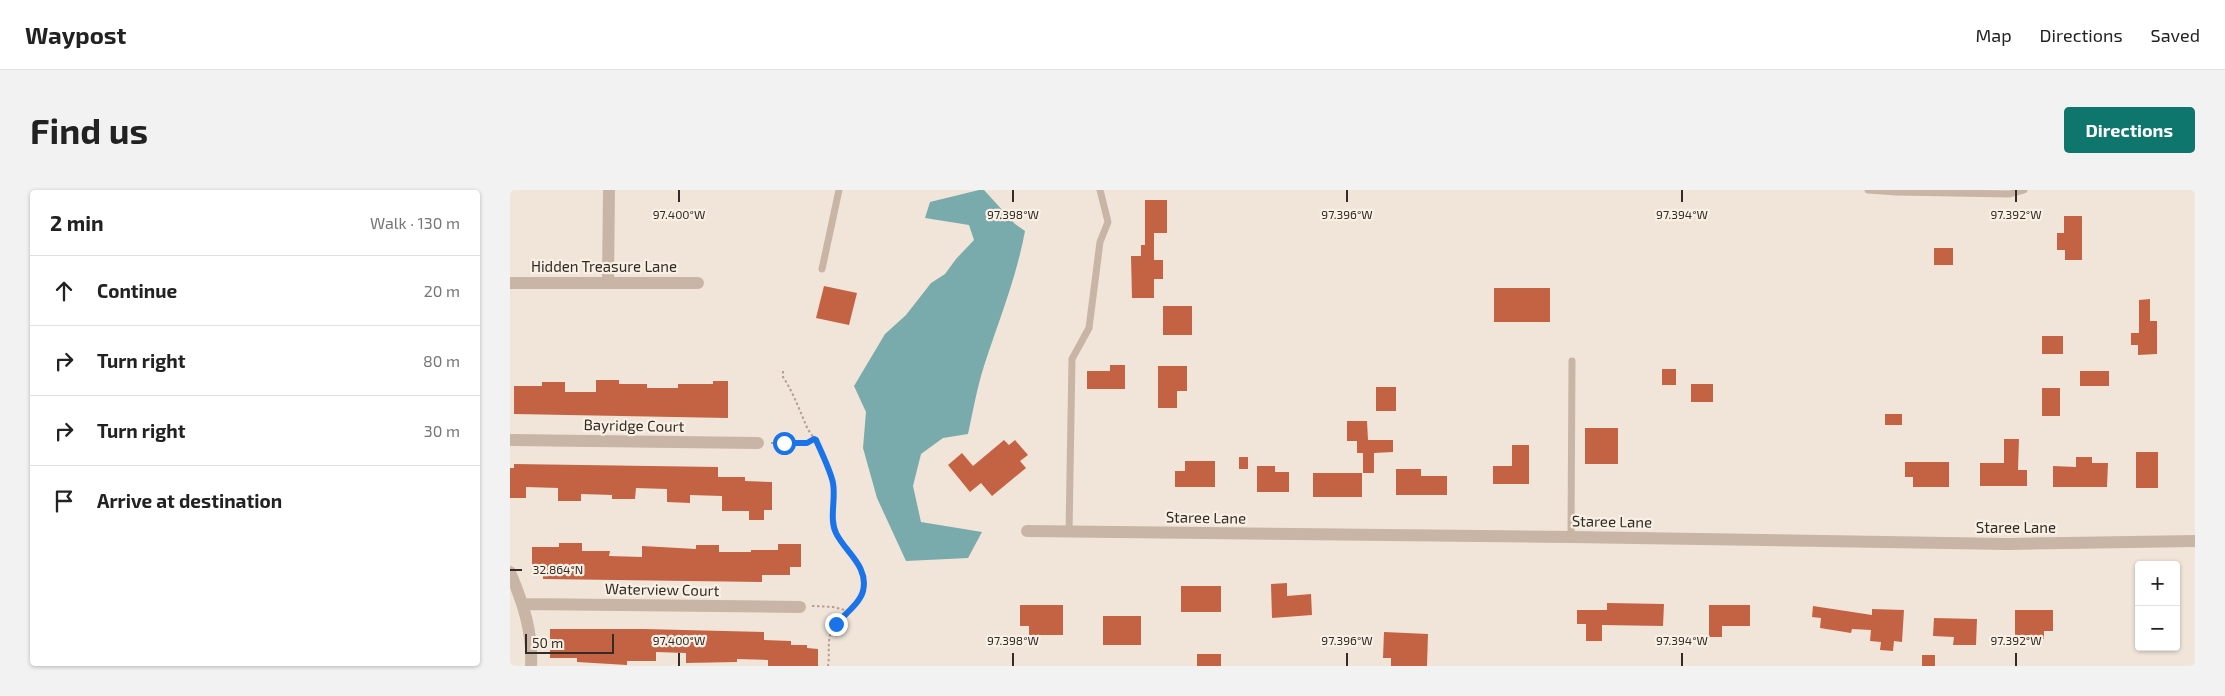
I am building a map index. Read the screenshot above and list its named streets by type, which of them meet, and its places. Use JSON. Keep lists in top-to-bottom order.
{
  "streets": {
    "street": [
      "Hidden Treasure Lane",
      "Bayridge Court",
      "Staree Lane",
      "Waterview Court"
    ]
  },
  "scale_bar": "50 m",
  "page": {
    "header": "Waypost",
    "nav": ["Map", "Directions", "Saved"],
    "buttons": "Directions",
    "title": "Find us",
    "heading": ["2 min", "Walk · 130 m"],
    "list": [
      ["Continue", "20 m"],
      ["Turn right", "80 m"],
      ["Turn right", "30 m"],
      "Arrive at destination"
    ],
    "map_buttons": ["+", "−"],
    "scale": "50 m"
  },
  "coordinates": [
    "97.400°W",
    "97.398°W",
    "97.396°W",
    "97.394°W",
    "97.392°W",
    "32.864°N"
  ]
}
